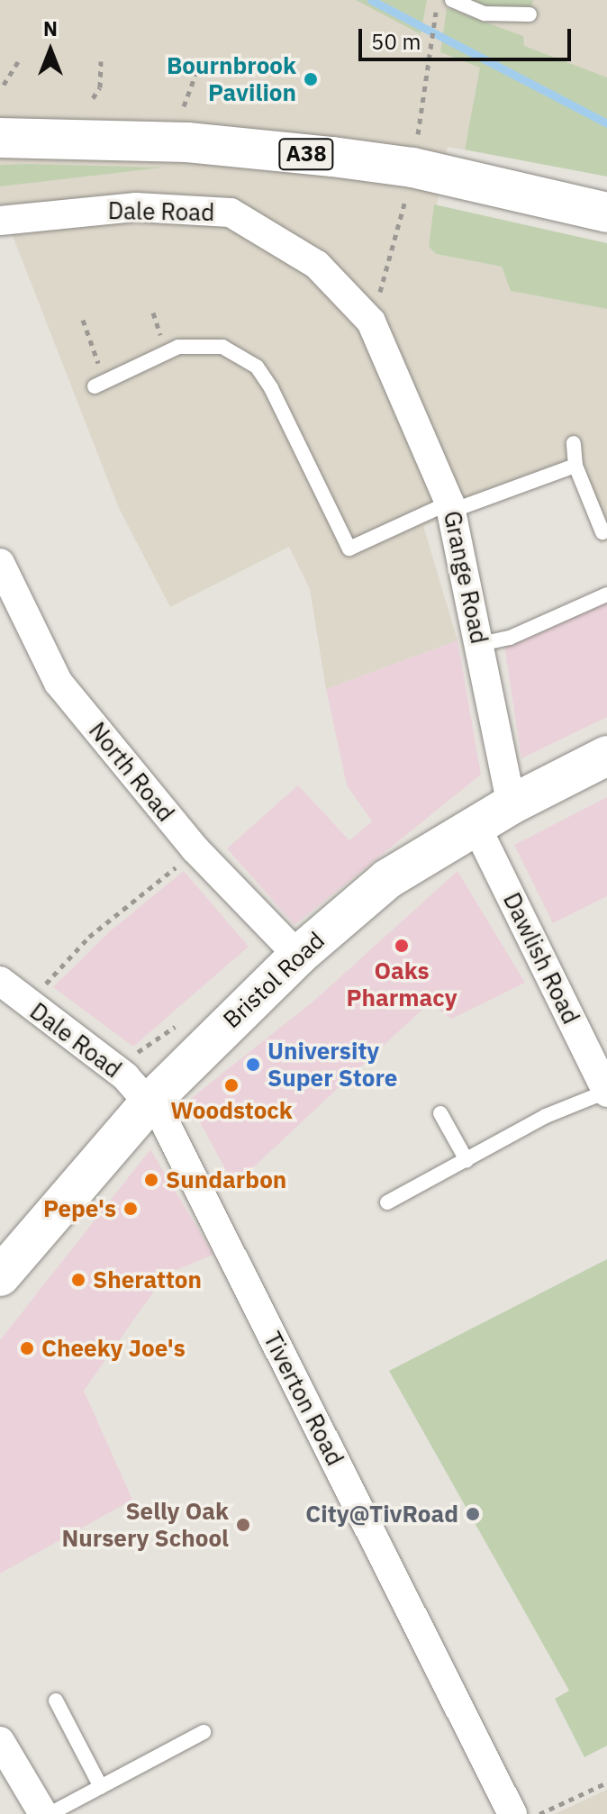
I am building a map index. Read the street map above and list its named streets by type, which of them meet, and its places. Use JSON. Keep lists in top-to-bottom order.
{
  "streets": {
    "main road": ["A38", "Bristol Road"],
    "street": [
      "Dale Road",
      "Grange Road",
      "North Road",
      "Dawlish Road",
      "Tiverton Road"
    ]
  },
  "crossings": [
    ["Dale Road", "Grange Road"],
    ["Dale Road", "Bristol Road"],
    ["Dale Road", "Tiverton Road"],
    ["Grange Road", "Bristol Road"],
    ["North Road", "Bristol Road"],
    ["Dawlish Road", "Bristol Road"],
    ["Bristol Road", "Tiverton Road"]
  ],
  "places": [
    "Bournbrook Pavilion",
    "Oaks Pharmacy",
    "University Super Store",
    "Woodstock",
    "Sundarbon",
    "Pepe's",
    "Sheratton",
    "Cheeky Joe's",
    "City@TivRoad",
    "Selly Oak Nursery School"
  ],
  "scale_bar": "50 m",
  "north": "top"
}
